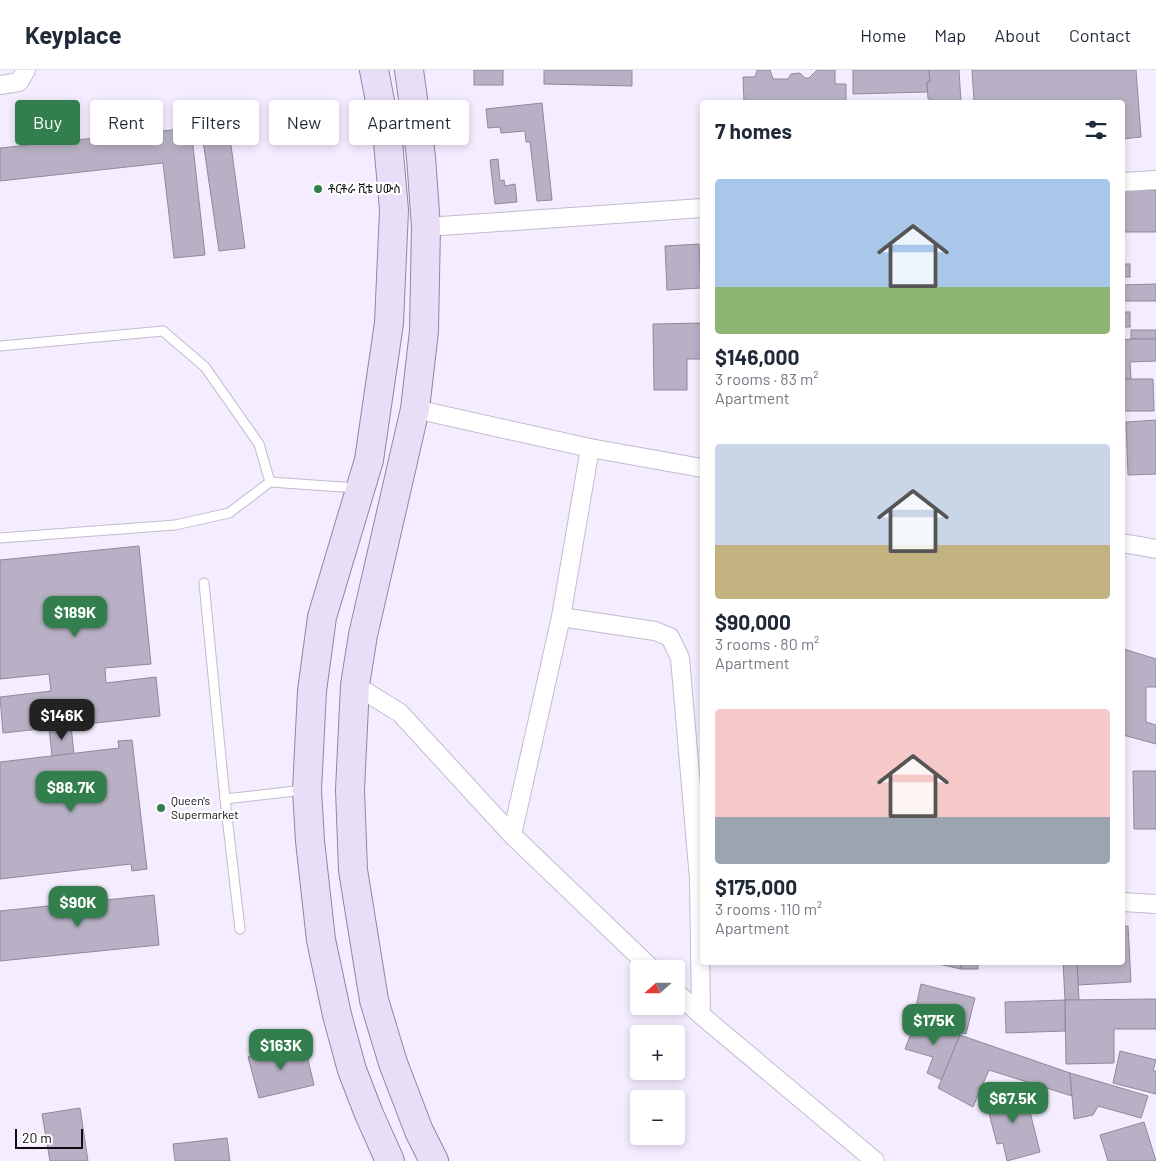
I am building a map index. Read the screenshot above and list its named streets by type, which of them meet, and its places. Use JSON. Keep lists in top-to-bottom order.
{
  "places": ["ቶርቶራ ቪቴ ሀውስ", "Queen's Supermarket"],
  "scale_bar": "20 m",
  "north": "left",
  "page": {
    "header": "Keyplace",
    "nav": [
      "Home",
      "Map",
      "About",
      "Contact"
    ],
    "chip": [
      "Buy",
      "Rent",
      "Filters",
      "New",
      "Apartment"
    ],
    "heading": "7 homes",
    "list": [
      {
        "name": "$146,000",
        "note": "3 rooms · 83 m² · Apartment"
      },
      {
        "name": "$90,000",
        "note": "3 rooms · 80 m² · Apartment"
      },
      {
        "name": "$175,000",
        "note": "3 rooms · 110 m² · Apartment"
      }
    ],
    "price": [
      "$189K",
      "$146K",
      "$88.7K",
      "$90K",
      "$175K",
      "$163K",
      "$67.5K"
    ],
    "map_buttons": ["+", "−"],
    "scale": "20 m"
  }
}
